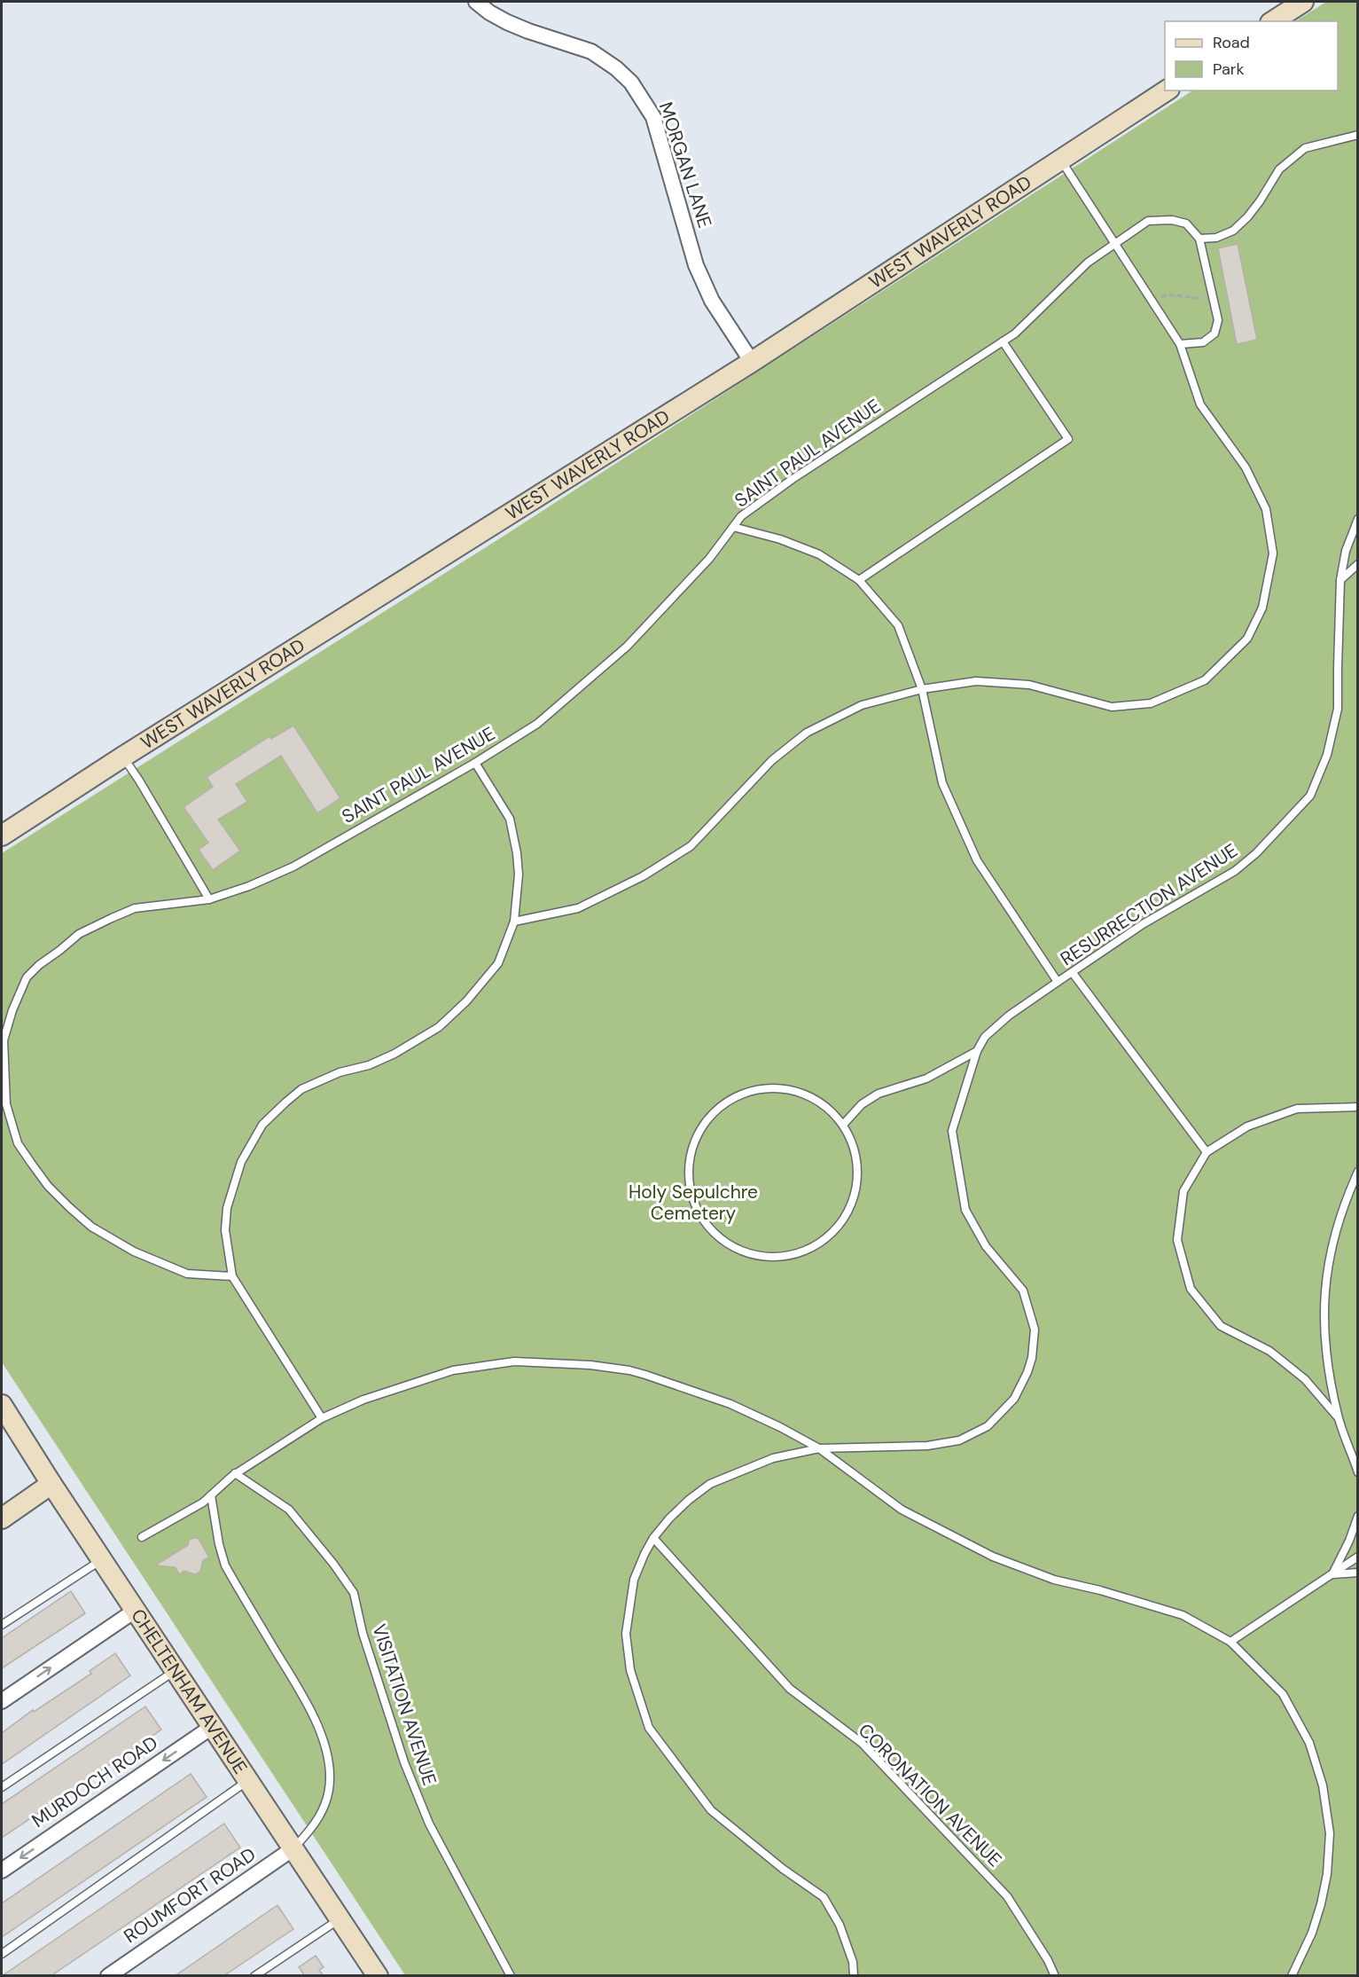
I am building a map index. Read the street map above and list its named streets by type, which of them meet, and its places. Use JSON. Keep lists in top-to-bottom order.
{
  "streets": {
    "street": [
      "MORGAN LANE",
      "WEST WAVERLY ROAD",
      "CHELTENHAM AVENUE",
      "MURDOCH ROAD",
      "ROUMFORT ROAD"
    ],
    "lane": [
      "SAINT PAUL AVENUE",
      "RESURRECTION AVENUE",
      "VISITATION AVENUE",
      "CORONATION AVENUE"
    ]
  },
  "crossings": [
    ["MORGAN LANE", "WEST WAVERLY ROAD"],
    ["CHELTENHAM AVENUE", "MURDOCH ROAD"],
    ["CHELTENHAM AVENUE", "ROUMFORT ROAD"]
  ],
  "one_way": ["MURDOCH ROAD"],
  "parks": ["Holy Sepulchre Cemetery"],
  "legend": ["Road", "Park"]
}
